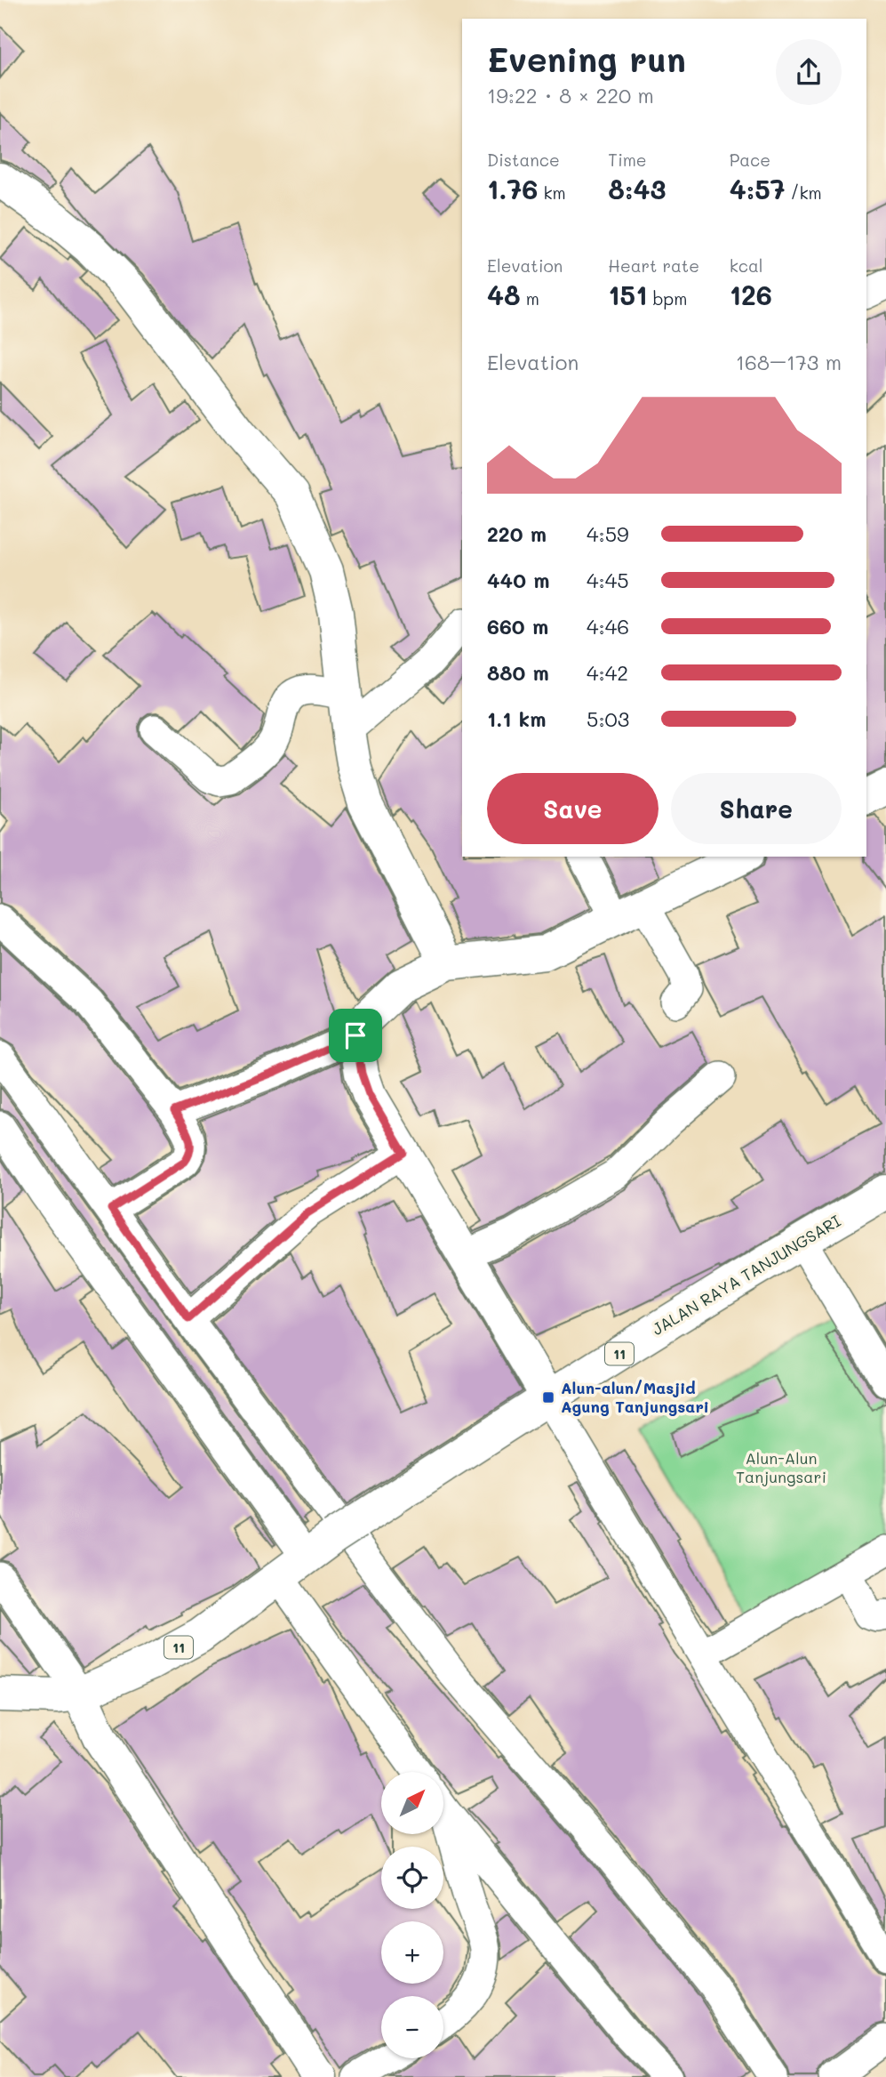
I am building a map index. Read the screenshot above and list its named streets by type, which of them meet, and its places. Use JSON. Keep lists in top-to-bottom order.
{
  "streets": {
    "main road": ["JALAN RAYA TANJUNGSARI", "11"]
  },
  "crossings": [
    ["JALAN RAYA TANJUNGSARI", "11"]
  ],
  "parks": ["Alun-Alun Tanjungsari"],
  "places": {
    "transit": ["Alun-alun/Masjid Agung Tanjungsari"]
  },
  "north": "top right",
  "page": {
    "heading": ["Evening run", "19:22 · 8 × 220 m"],
    "stats": [
      ["Distance", "1.76 km"],
      ["Time", "8:43"],
      ["Pace", "4:57 /km"],
      ["Elevation", "48 m"],
      ["Heart rate", "151 bpm"],
      ["kcal", "126"]
    ],
    "chart": ["Elevation", "168–173 m"],
    "list": [
      {
        "name": "220 m",
        "note": "4:59"
      },
      {
        "name": "440 m",
        "note": "4:45"
      },
      {
        "name": "660 m",
        "note": "4:46"
      },
      {
        "name": "880 m",
        "note": "4:42"
      },
      {
        "name": "1.1 km",
        "note": "5:03"
      }
    ],
    "buttons": ["Save", "Share"],
    "map_buttons": ["+", "−"]
  }
}
